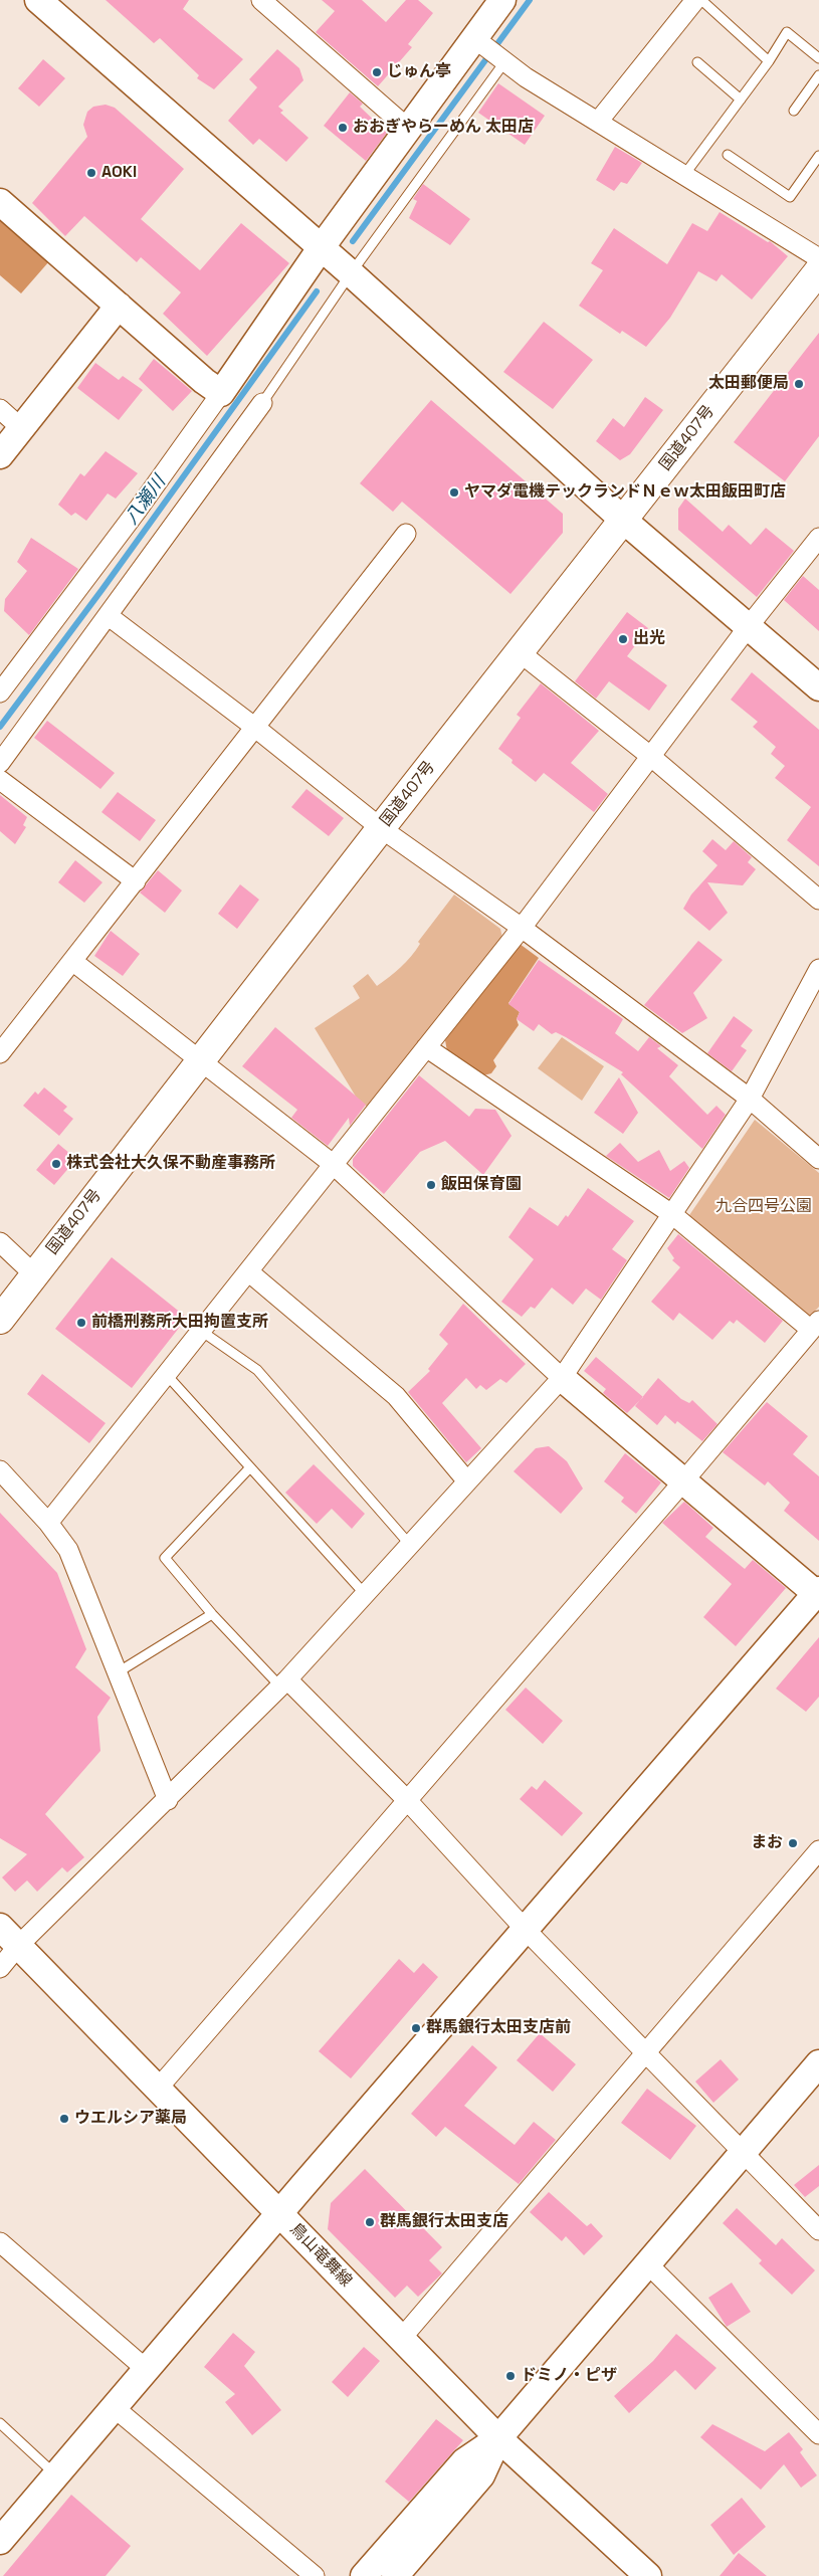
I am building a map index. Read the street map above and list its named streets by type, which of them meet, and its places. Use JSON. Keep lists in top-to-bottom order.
{
  "streets": {
    "highway": ["国道407号"],
    "street": ["鳥山竜舞線"]
  },
  "water": ["八瀬川"],
  "parks": ["九合四号公園"],
  "places": [
    "じゅん亭",
    "おおぎやらーめん 太田店",
    "AOKI",
    "太田郵便局",
    "ヤマダ電機テックランドＮｅｗ太田飯田町店",
    "出光",
    "株式会社大久保不動産事務所",
    "飯田保育園",
    "前橋刑務所大田拘置支所",
    "まお",
    "群馬銀行太田支店前",
    "ウエルシア薬局",
    "群馬銀行太田支店",
    "ドミノ・ピザ"
  ]
}
